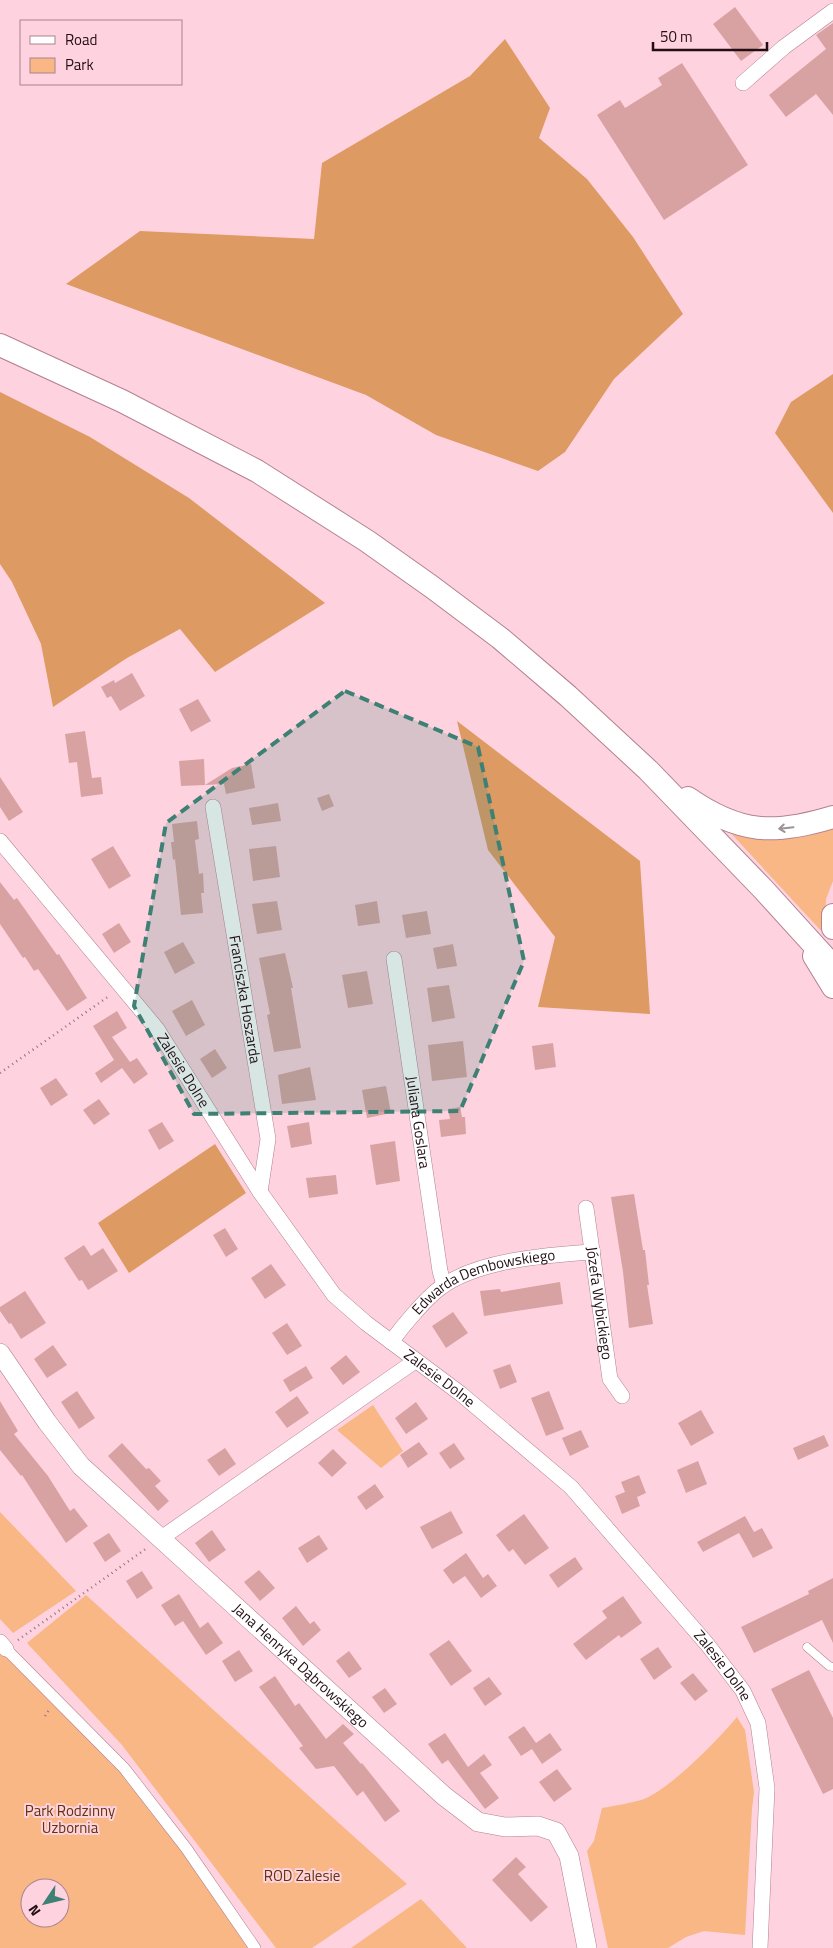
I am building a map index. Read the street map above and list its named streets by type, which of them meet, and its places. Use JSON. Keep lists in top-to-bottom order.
{
  "streets": {
    "street": [
      "Franciszka Hoszarda",
      "Zalesie Dolne",
      "Juliana Goslara",
      "Edwarda Dembowskiego",
      "Józefa Wybickiego",
      "Jana Henryka Dąbrowskiego"
    ]
  },
  "crossings": [
    ["Franciszka Hoszarda", "Zalesie Dolne"],
    ["Zalesie Dolne", "Edwarda Dembowskiego"],
    ["Juliana Goslara", "Edwarda Dembowskiego"],
    ["Edwarda Dembowskiego", "Józefa Wybickiego"]
  ],
  "parks": ["Park Rodzinny Uzbornia", "ROD Zalesie"],
  "legend": ["Road", "Park"],
  "scale_bar": "50 m",
  "north": "bottom left"
}
